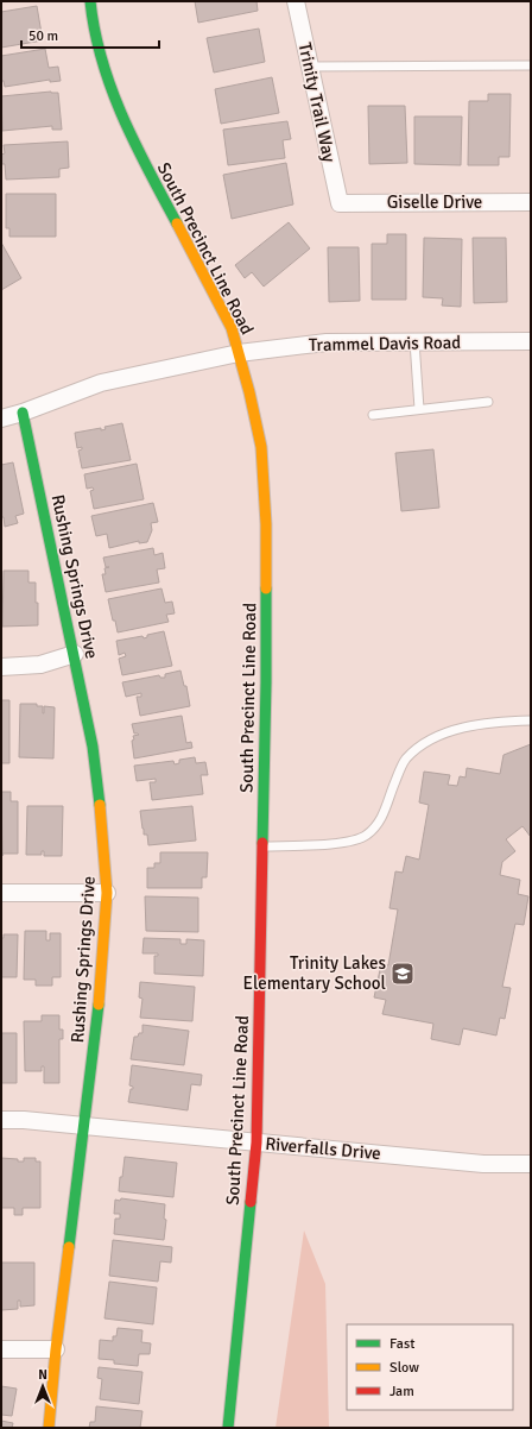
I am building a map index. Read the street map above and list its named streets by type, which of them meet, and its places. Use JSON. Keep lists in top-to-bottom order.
{
  "streets": {
    "main road": ["South Precinct Line Road", "Rushing Springs Drive"],
    "street": [
      "Trinity Trail Way",
      "Giselle Drive",
      "Trammel Davis Road",
      "Riverfalls Drive"
    ]
  },
  "crossings": [
    ["Trinity Trail Way", "Giselle Drive"],
    ["South Precinct Line Road", "Trammel Davis Road"],
    ["South Precinct Line Road", "Riverfalls Drive"],
    ["Trammel Davis Road", "Rushing Springs Drive"],
    ["Rushing Springs Drive", "Riverfalls Drive"]
  ],
  "places": {
    "school or university": ["Trinity Lakes Elementary School"]
  },
  "legend": ["Fast", "Slow", "Jam"],
  "scale_bar": "50 m",
  "north": "top"
}
